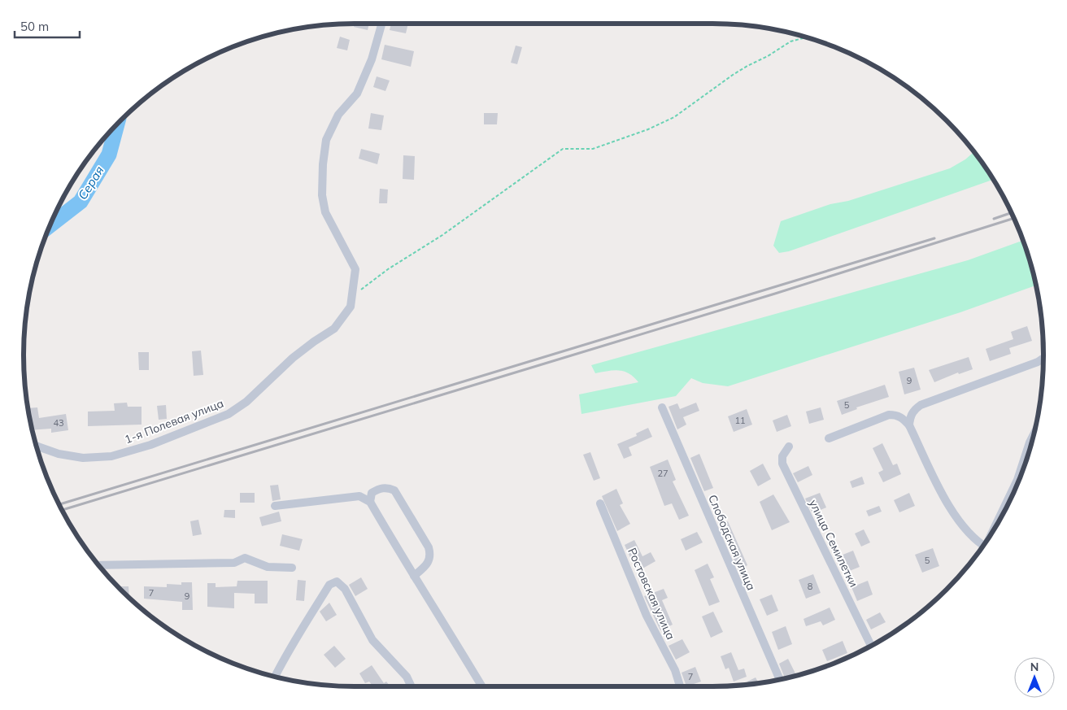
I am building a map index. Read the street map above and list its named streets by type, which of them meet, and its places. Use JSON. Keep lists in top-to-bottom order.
{
  "streets": {
    "street": [
      "1-я Полевая улица",
      "Слободская улица",
      "улица Семилетки",
      "Ростовская улица"
    ]
  },
  "water": ["Серая"],
  "house_numbers": [
    "9",
    "5",
    "11",
    "43",
    "27",
    "5",
    "8",
    "7",
    "9",
    "7"
  ],
  "scale_bar": "50 m",
  "north": "top"
}
